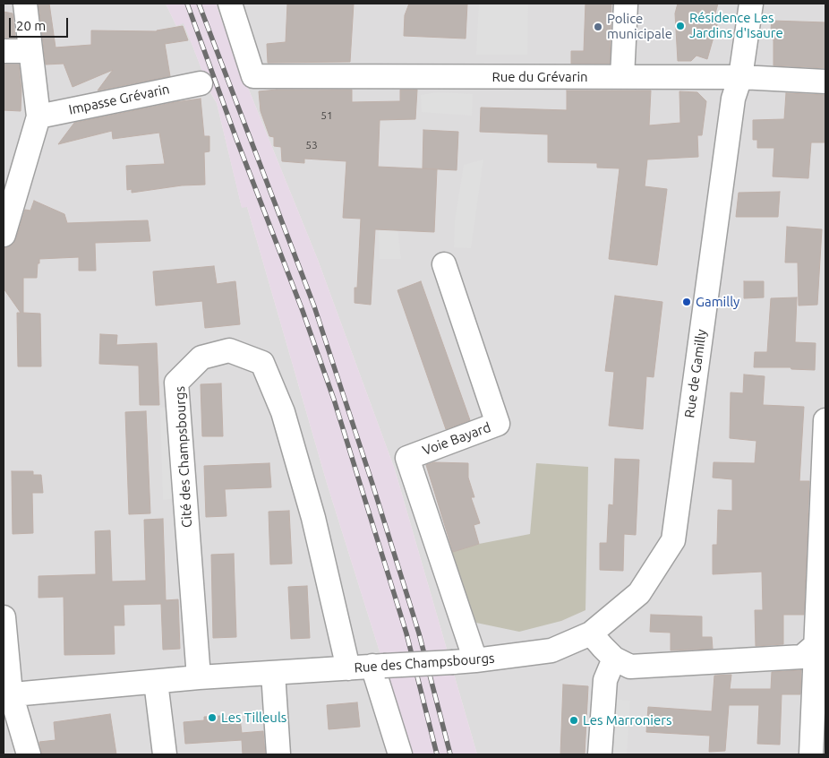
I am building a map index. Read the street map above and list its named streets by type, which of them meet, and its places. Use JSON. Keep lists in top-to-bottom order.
{
  "streets": {
    "street": [
      "Rue du Grévarin",
      "Impasse Grévarin",
      "Rue de Gamilly",
      "Voie Bayard",
      "Cité des Champsbourgs",
      "Rue des Champsbourgs"
    ]
  },
  "crossings": [
    ["Rue du Grévarin", "Rue de Gamilly"],
    ["Rue de Gamilly", "Rue des Champsbourgs"],
    ["Voie Bayard", "Rue des Champsbourgs"],
    ["Cité des Champsbourgs", "Rue des Champsbourgs"]
  ],
  "places": [
    "Résidence Les Jardins d'Isaure",
    "Police municipale",
    "Gamilly",
    "Les Tilleuls",
    "Les Marroniers"
  ],
  "house_numbers": ["51", "53"],
  "scale_bar": "20 m"
}
